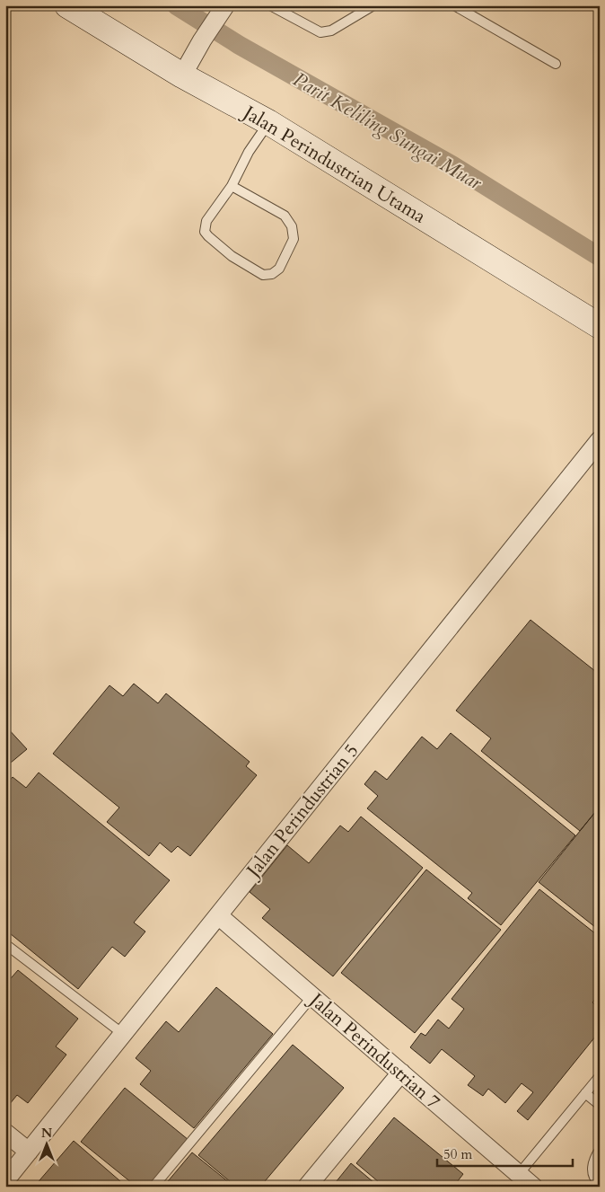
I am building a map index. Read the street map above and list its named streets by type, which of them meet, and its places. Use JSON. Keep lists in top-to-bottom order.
{
  "streets": {
    "street": ["Jalan Perindustrian Utama", "Jalan Perindustrian 5", "Jalan Perindustrian 7"]
  },
  "crossings": [
    ["Jalan Perindustrian 5", "Jalan Perindustrian 7"]
  ],
  "water": ["Parit Keliling Sungai Muar"],
  "scale_bar": "50 m",
  "north": "top"
}
